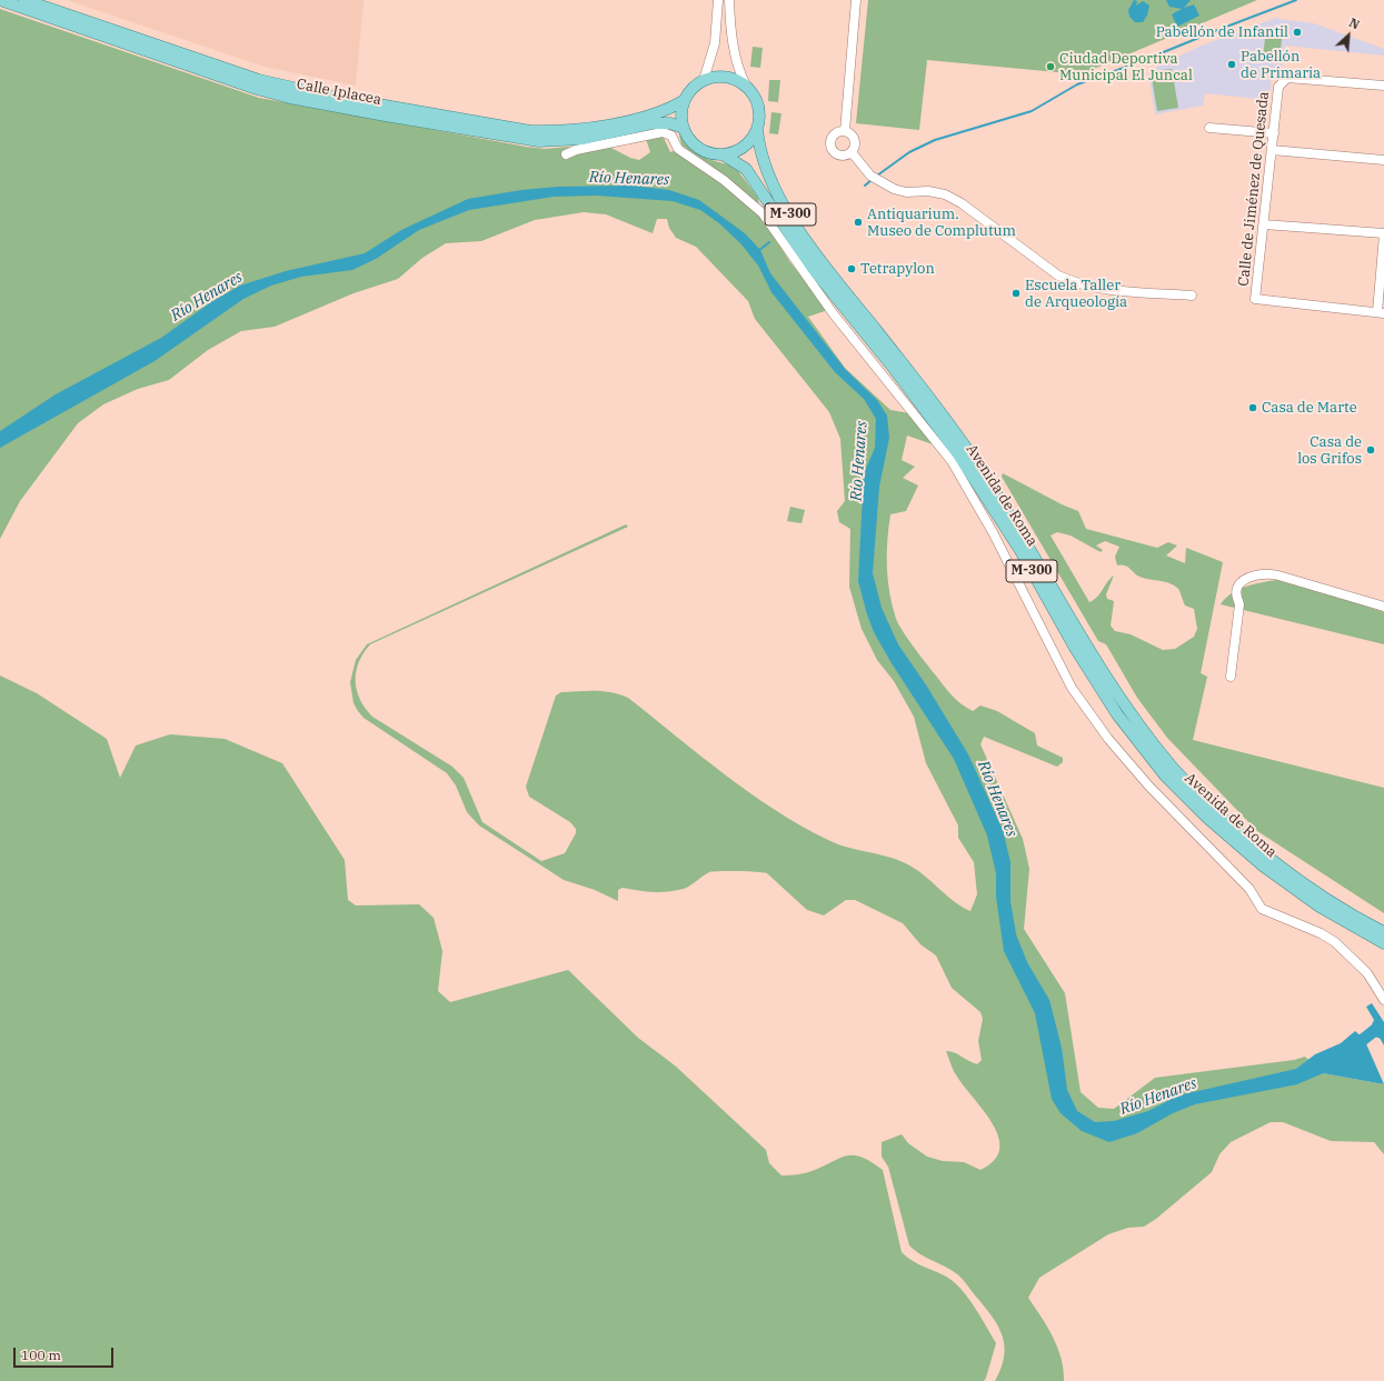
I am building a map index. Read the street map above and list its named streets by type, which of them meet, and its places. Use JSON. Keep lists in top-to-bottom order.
{
  "streets": {
    "main road": ["Calle Iplacea", "M-300", "Avenida de Roma"],
    "street": ["Calle de Jiménez de Quesada"]
  },
  "crossings": [
    ["Calle Iplacea", "M-300"],
    ["Calle Iplacea", "Avenida de Roma"],
    ["M-300", "Avenida de Roma"]
  ],
  "water": ["Río Henares"],
  "places": [
    "Pabellón de Infantil",
    "Pabellón de Primaria",
    "Ciudad Deportiva Municipal El Juncal",
    "Antiquarium. Museo de Complutum",
    "Tetrapylon",
    "Escuela Taller de Arqueología",
    "Casa de Marte",
    "Casa de los Grifos"
  ],
  "scale_bar": "100 m",
  "north": "top right"
}
